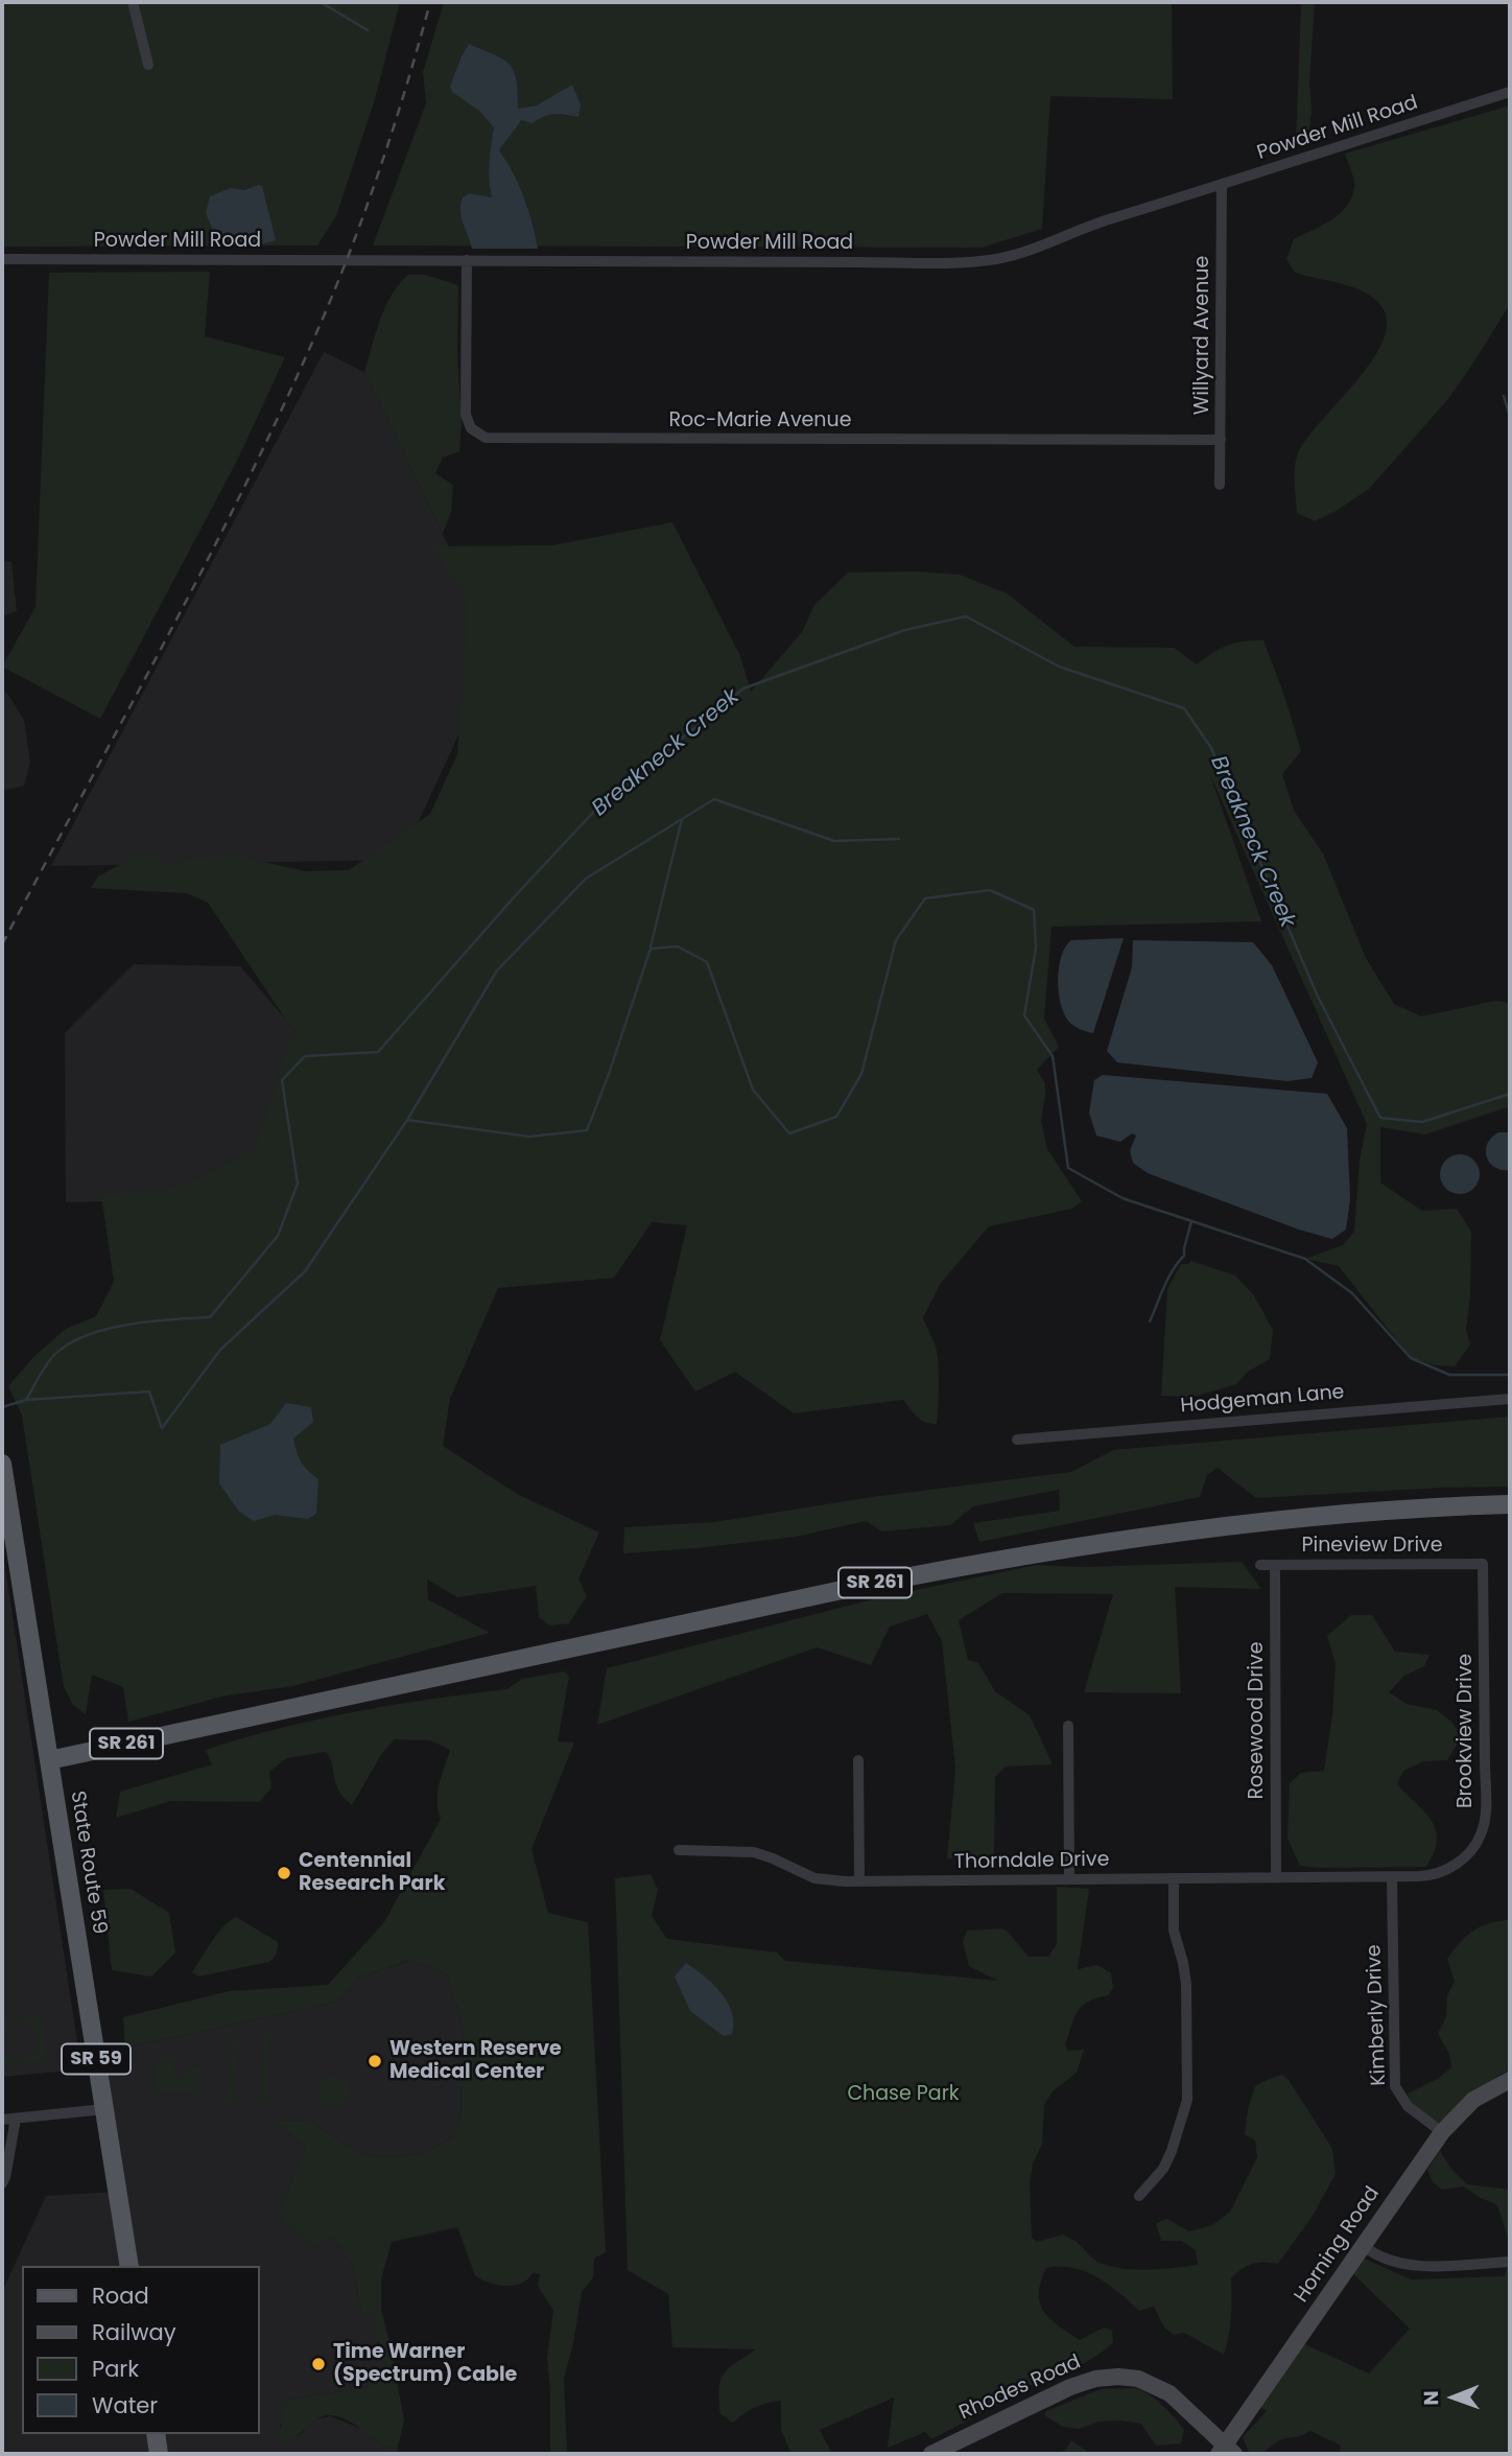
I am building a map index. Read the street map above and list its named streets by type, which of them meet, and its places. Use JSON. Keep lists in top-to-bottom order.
{
  "streets": {
    "main road": ["SR 261", "State Route 59", "SR 59"],
    "street": [
      "Powder Mill Road",
      "Willyard Avenue",
      "Roc-Marie Avenue",
      "Hodgeman Lane",
      "Pineview Drive",
      "Rosewood Drive",
      "Brookview Drive",
      "Thorndale Drive",
      "Kimberly Drive",
      "Horning Road",
      "Rhodes Road"
    ]
  },
  "crossings": [
    ["Powder Mill Road", "Willyard Avenue"],
    ["Powder Mill Road", "Roc-Marie Avenue"],
    ["Willyard Avenue", "Roc-Marie Avenue"],
    ["Pineview Drive", "Rosewood Drive"],
    ["Pineview Drive", "Brookview Drive"],
    ["SR 261", "State Route 59"],
    ["Rosewood Drive", "Thorndale Drive"],
    ["Brookview Drive", "Thorndale Drive"],
    ["Brookview Drive", "Kimberly Drive"],
    ["Thorndale Drive", "Kimberly Drive"],
    ["Kimberly Drive", "Horning Road"],
    ["Horning Road", "Rhodes Road"]
  ],
  "water": ["Breakneck Creek"],
  "parks": ["Chase Park"],
  "places": ["Centennial Research Park", "Western Reserve Medical Center", "Time Warner (Spectrum) Cable"],
  "legend": [
    "Road",
    "Railway",
    "Park",
    "Water"
  ],
  "north": "left"
}
